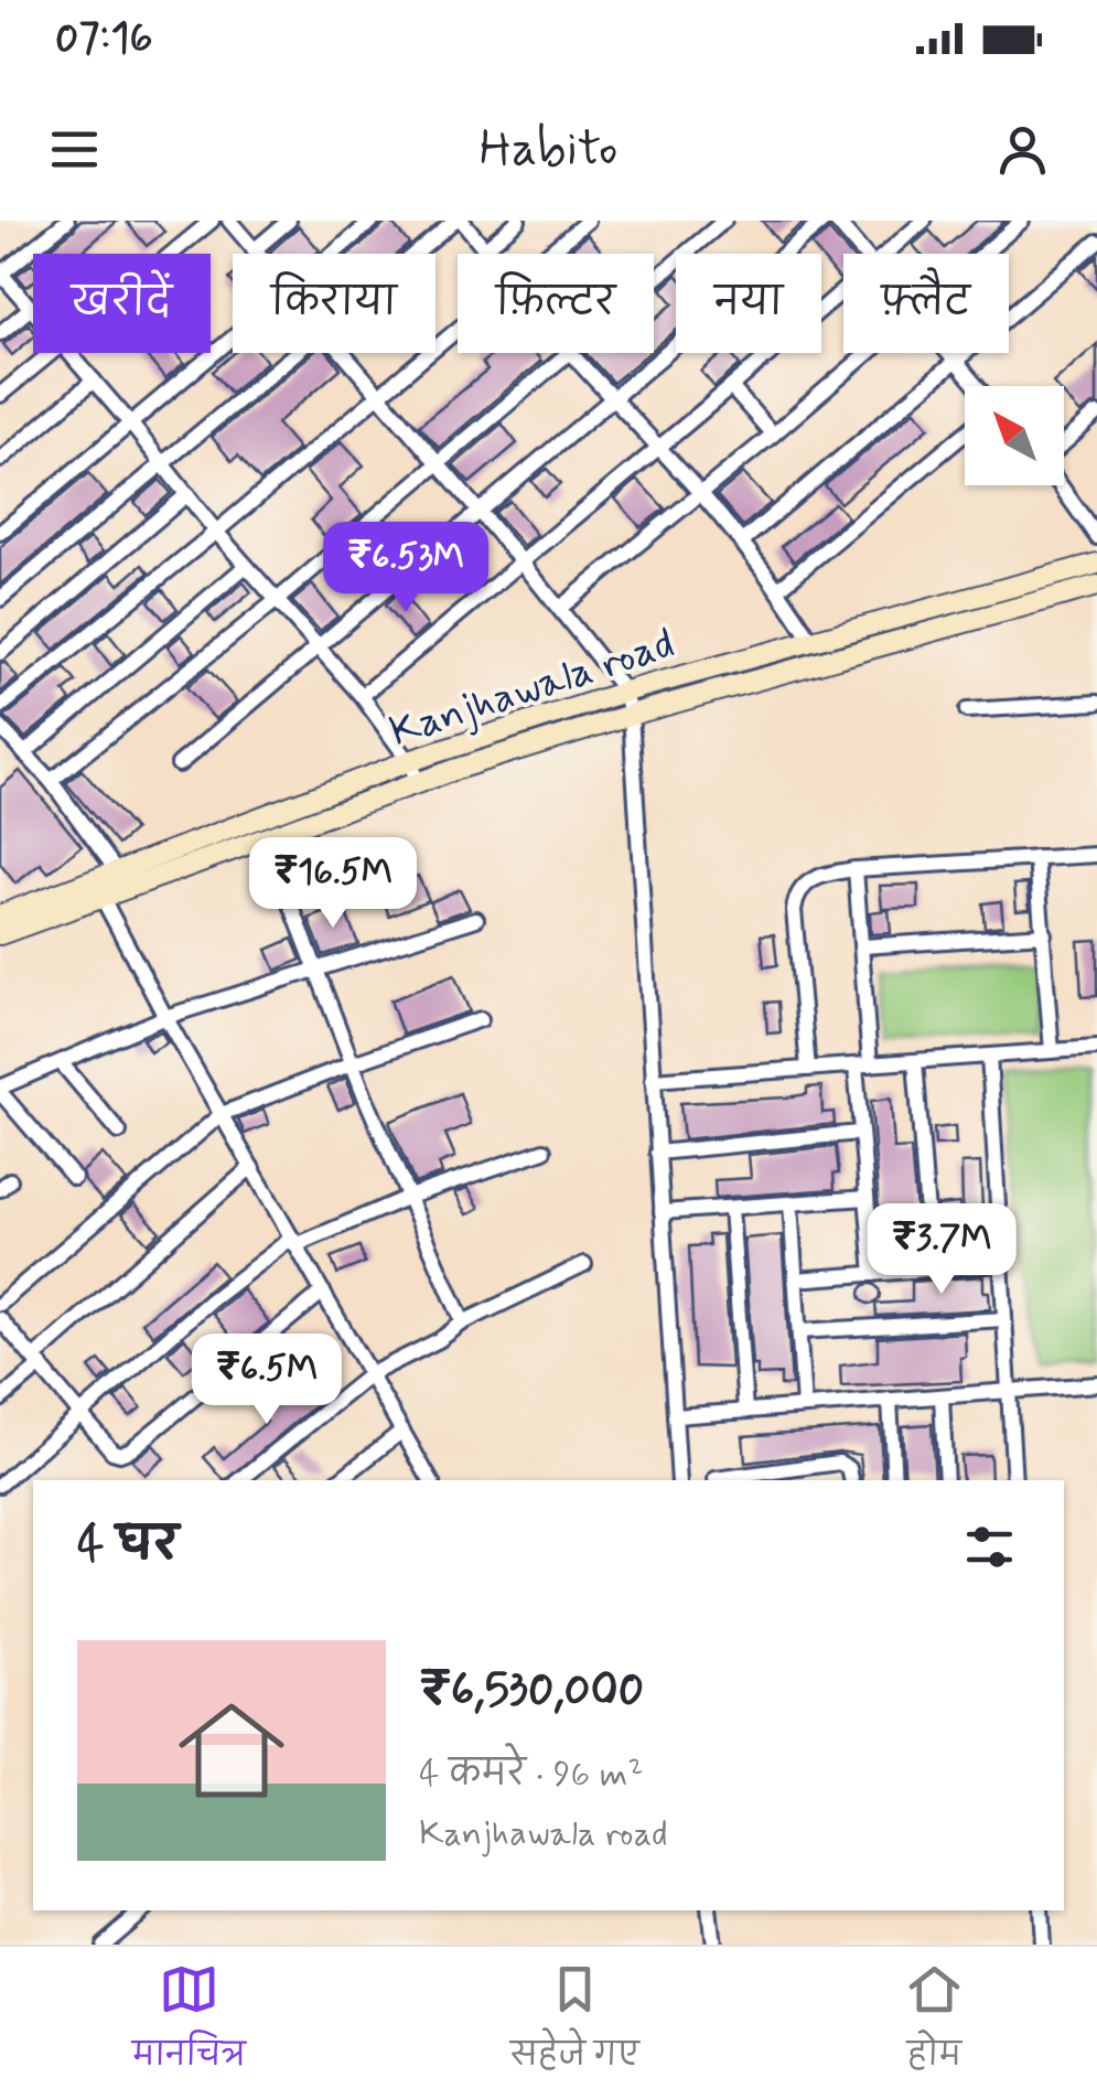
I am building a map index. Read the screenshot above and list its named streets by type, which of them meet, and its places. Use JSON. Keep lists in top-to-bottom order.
{
  "streets": {
    "main road": ["Kanjhawala road"]
  },
  "north": "top left",
  "page": {
    "status": "07:16",
    "header": "Habito",
    "chip": [
      "खरीदें",
      "किराया",
      "फ़िल्टर",
      "नया",
      "फ़्लैट"
    ],
    "price": [
      "₹6.53M",
      "₹16.5M",
      "₹3.7M",
      "₹6.5M"
    ],
    "heading": "4 घर",
    "list": [
      {
        "name": "₹6,530,000",
        "note": "4 कमरे · 96 m² · Kanjhawala road"
      }
    ],
    "tabs": ["मानचित्र", "सहेजे गए", "होम"]
  }
}
